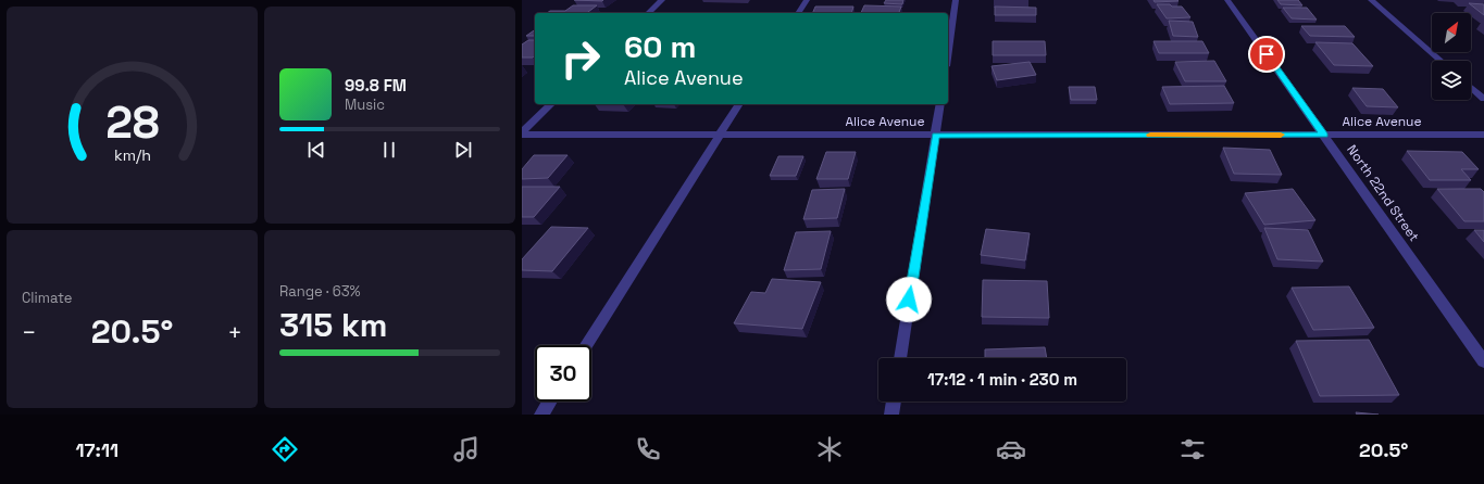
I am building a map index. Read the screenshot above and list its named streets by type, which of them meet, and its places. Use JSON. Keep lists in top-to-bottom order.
{
  "streets": {
    "street": ["Alice Avenue", "North 22nd Street"]
  },
  "crossings": [
    ["Alice Avenue", "North 22nd Street"]
  ],
  "north": "top right",
  "page": {
    "turn": ["60 m", "Alice Avenue"],
    "song": ["99.8 FM", "Music"],
    "tile": [
      "Climate",
      ["Range · 63%", "315 km"]
    ],
    "heat": ["−", "20.5°", "+"],
    "limit": "30",
    "trip": "17:12 · 1 min · 230 m",
    "tabs": ["17:11", "20.5°"],
    "gauge": ["28", "km/h"]
  }
}
